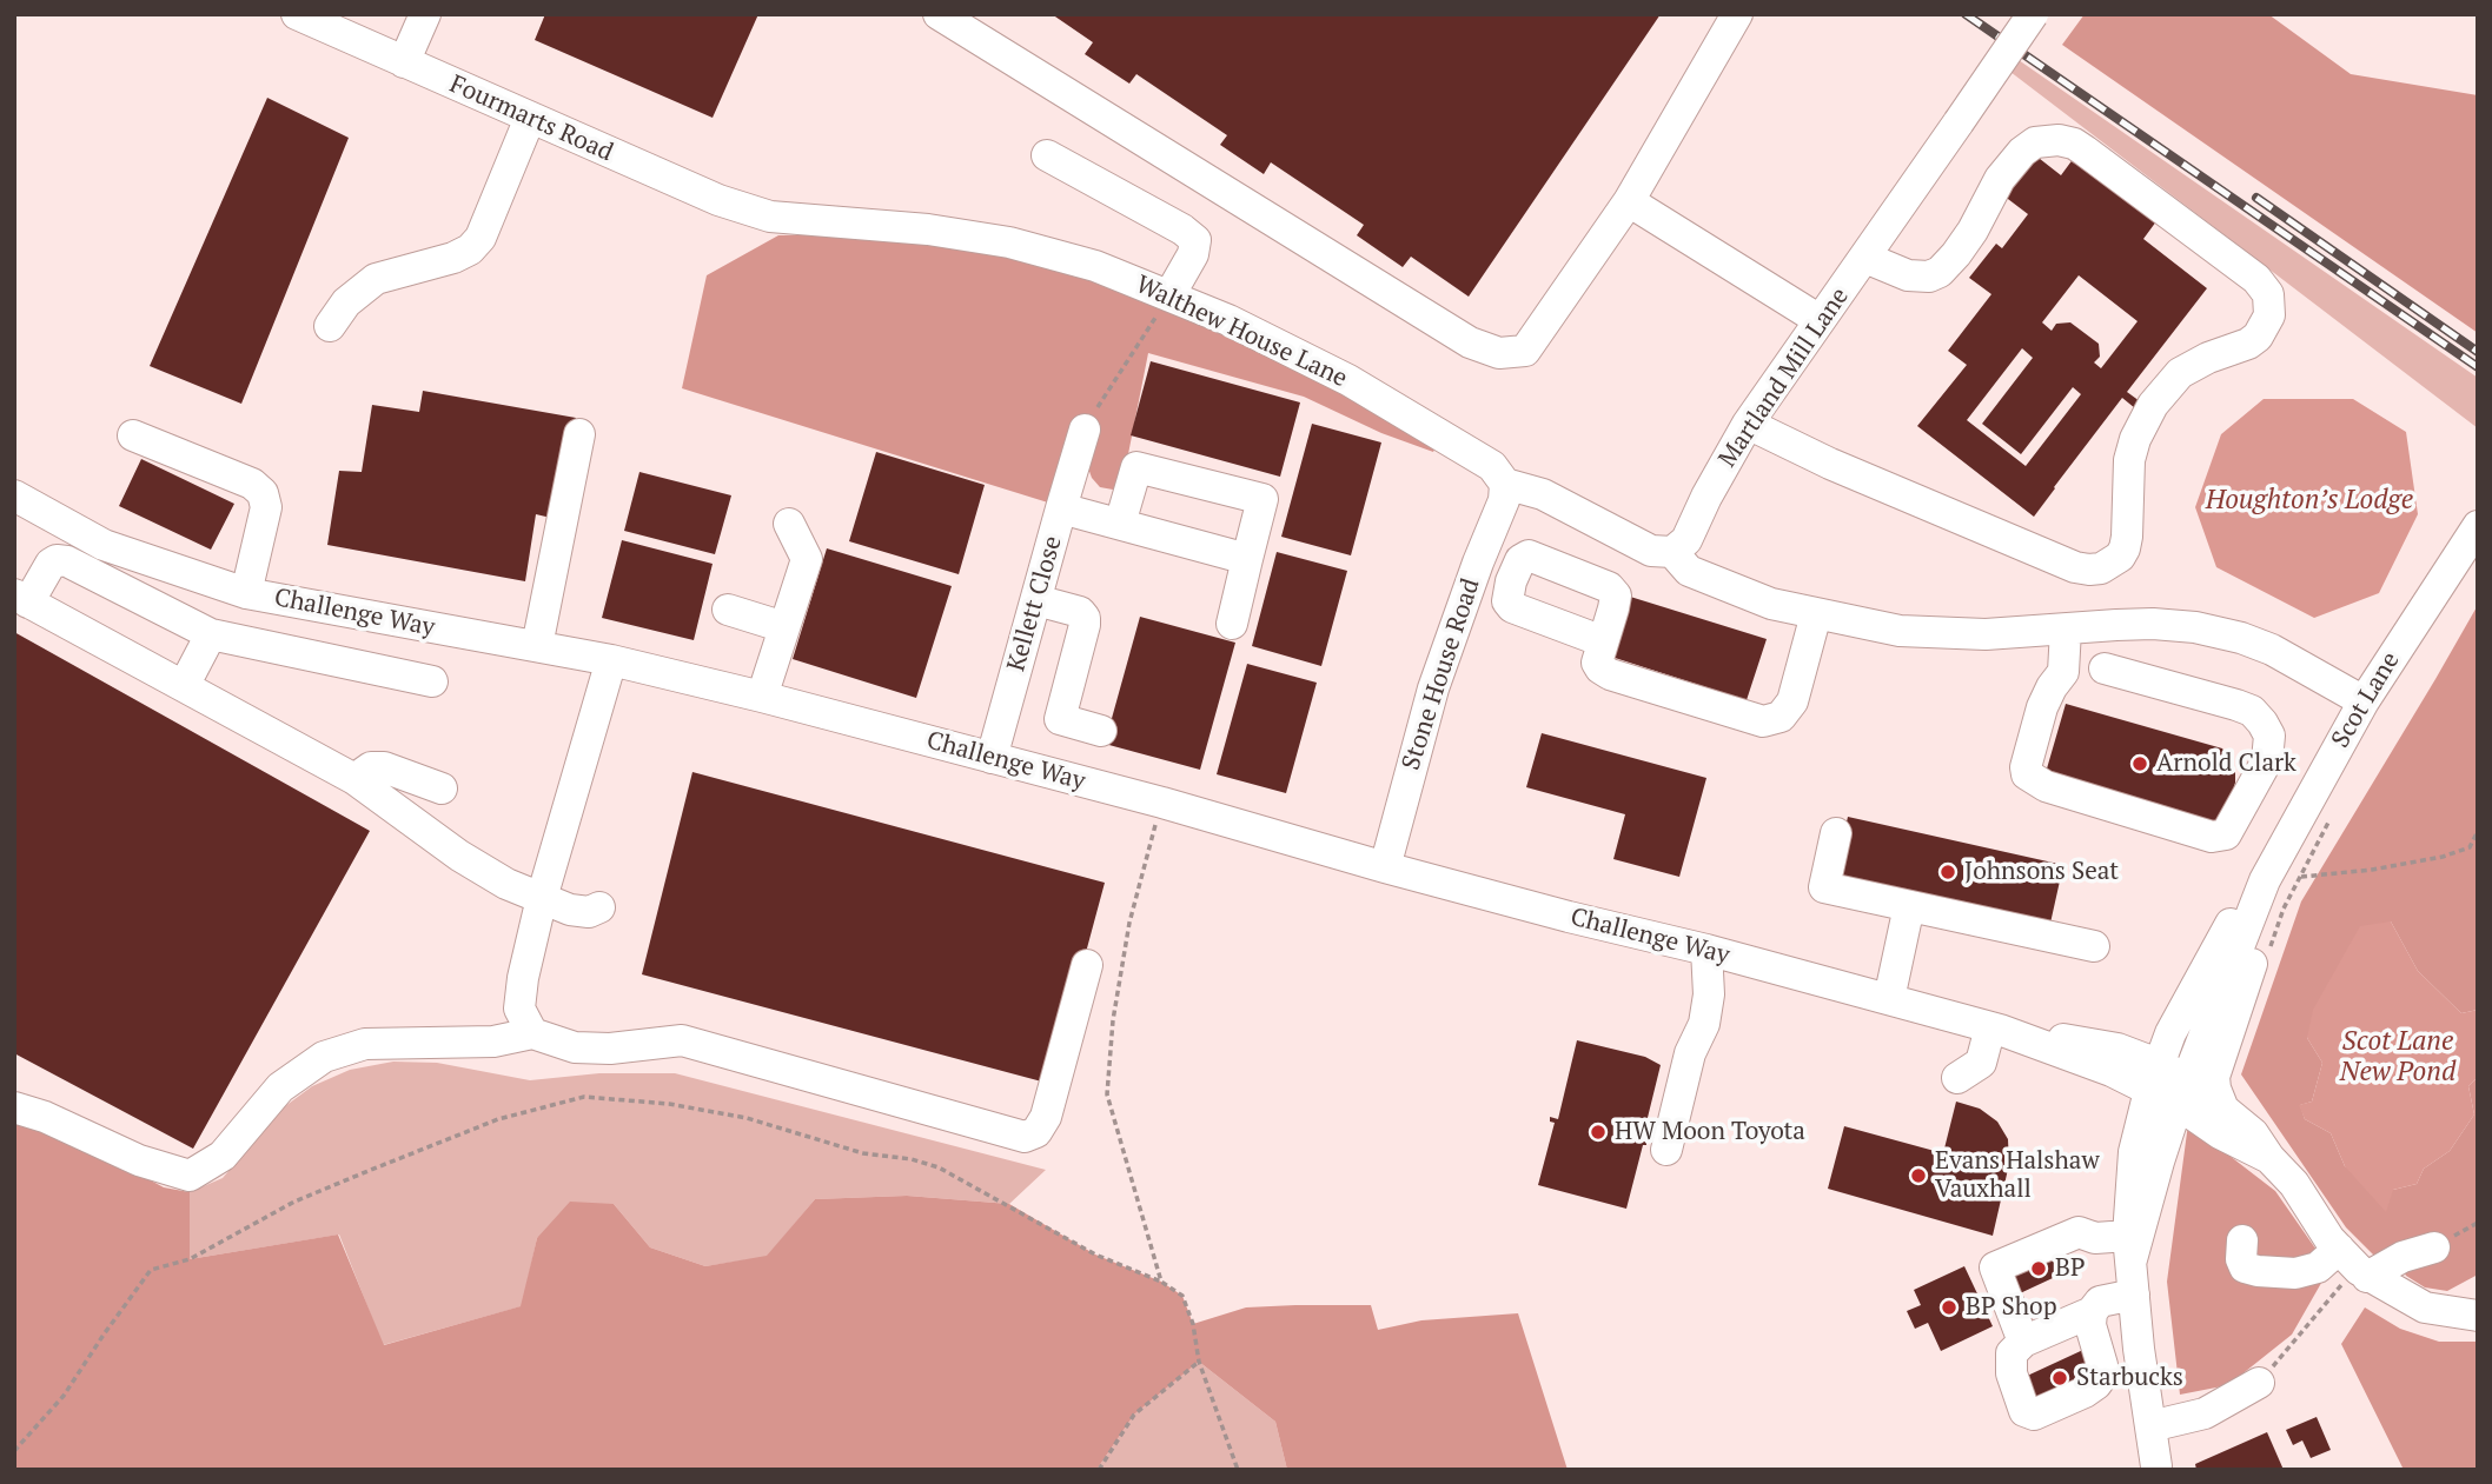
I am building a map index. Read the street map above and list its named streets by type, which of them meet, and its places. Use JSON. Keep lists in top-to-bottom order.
{
  "streets": {
    "street": [
      "Fourmarts Road",
      "Walthew House Lane",
      "Martland Mill Lane",
      "Kellett Close",
      "Challenge Way",
      "Stone House Road",
      "Scot Lane"
    ]
  },
  "crossings": [
    ["Fourmarts Road", "Walthew House Lane"],
    ["Walthew House Lane", "Martland Mill Lane"],
    ["Walthew House Lane", "Stone House Road"],
    ["Kellett Close", "Challenge Way"],
    ["Challenge Way", "Stone House Road"],
    ["Challenge Way", "Scot Lane"]
  ],
  "water": ["Houghton’s Lodge", "Scot Lane New Pond"],
  "places": [
    "Arnold Clark",
    "Johnsons Seat",
    "HW Moon Toyota",
    "Evans Halshaw Vauxhall",
    "BP",
    "BP Shop",
    "Starbucks"
  ]
}
